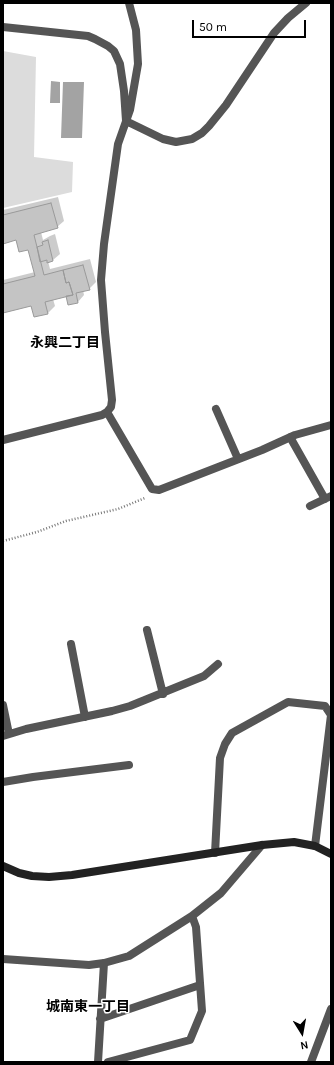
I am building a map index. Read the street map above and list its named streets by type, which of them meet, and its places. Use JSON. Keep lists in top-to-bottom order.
{
  "districts": ["永興二丁目", "城南東一丁目"],
  "scale_bar": "50 m",
  "north": "bottom"
}
